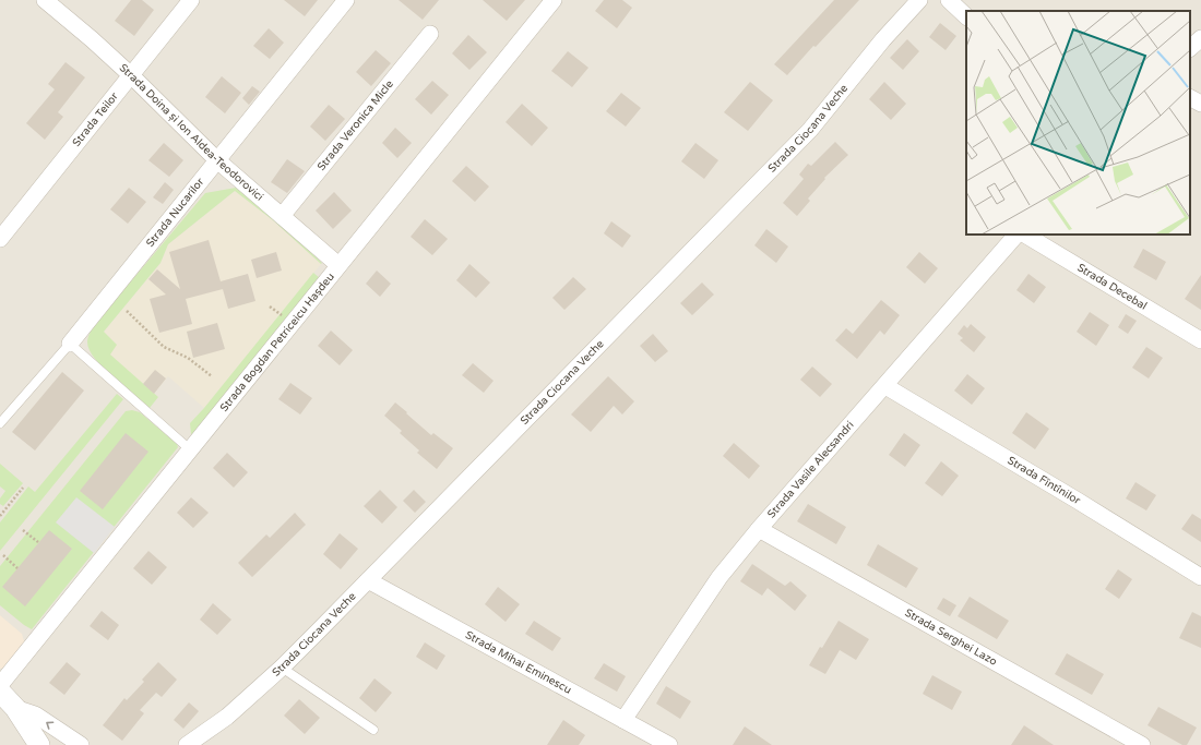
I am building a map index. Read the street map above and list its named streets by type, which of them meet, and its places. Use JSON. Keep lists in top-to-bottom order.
{
  "streets": {
    "street": [
      "Strada Teilor",
      "Strada Veronica Micle",
      "Strada Ciocana Veche",
      "Strada Doina și Ion Aldea-Teodorovici",
      "Strada Nucarilor",
      "Strada Decebal",
      "Strada Bogdan Petriceicu Hașdeu",
      "Strada Vasile Alecsandri",
      "Strada Fîntînilor",
      "Strada Serghei Lazo",
      "Strada Mihai Eminescu"
    ]
  },
  "crossings": [
    ["Strada Teilor", "Strada Doina și Ion Aldea-Teodorovici"],
    ["Strada Veronica Micle", "Strada Doina și Ion Aldea-Teodorovici"],
    ["Strada Ciocana Veche", "Strada Mihai Eminescu"],
    ["Strada Doina și Ion Aldea-Teodorovici", "Strada Nucarilor"],
    ["Strada Doina și Ion Aldea-Teodorovici", "Strada Bogdan Petriceicu Hașdeu"],
    ["Strada Vasile Alecsandri", "Strada Fîntînilor"],
    ["Strada Vasile Alecsandri", "Strada Serghei Lazo"],
    ["Strada Vasile Alecsandri", "Strada Mihai Eminescu"]
  ]
}
